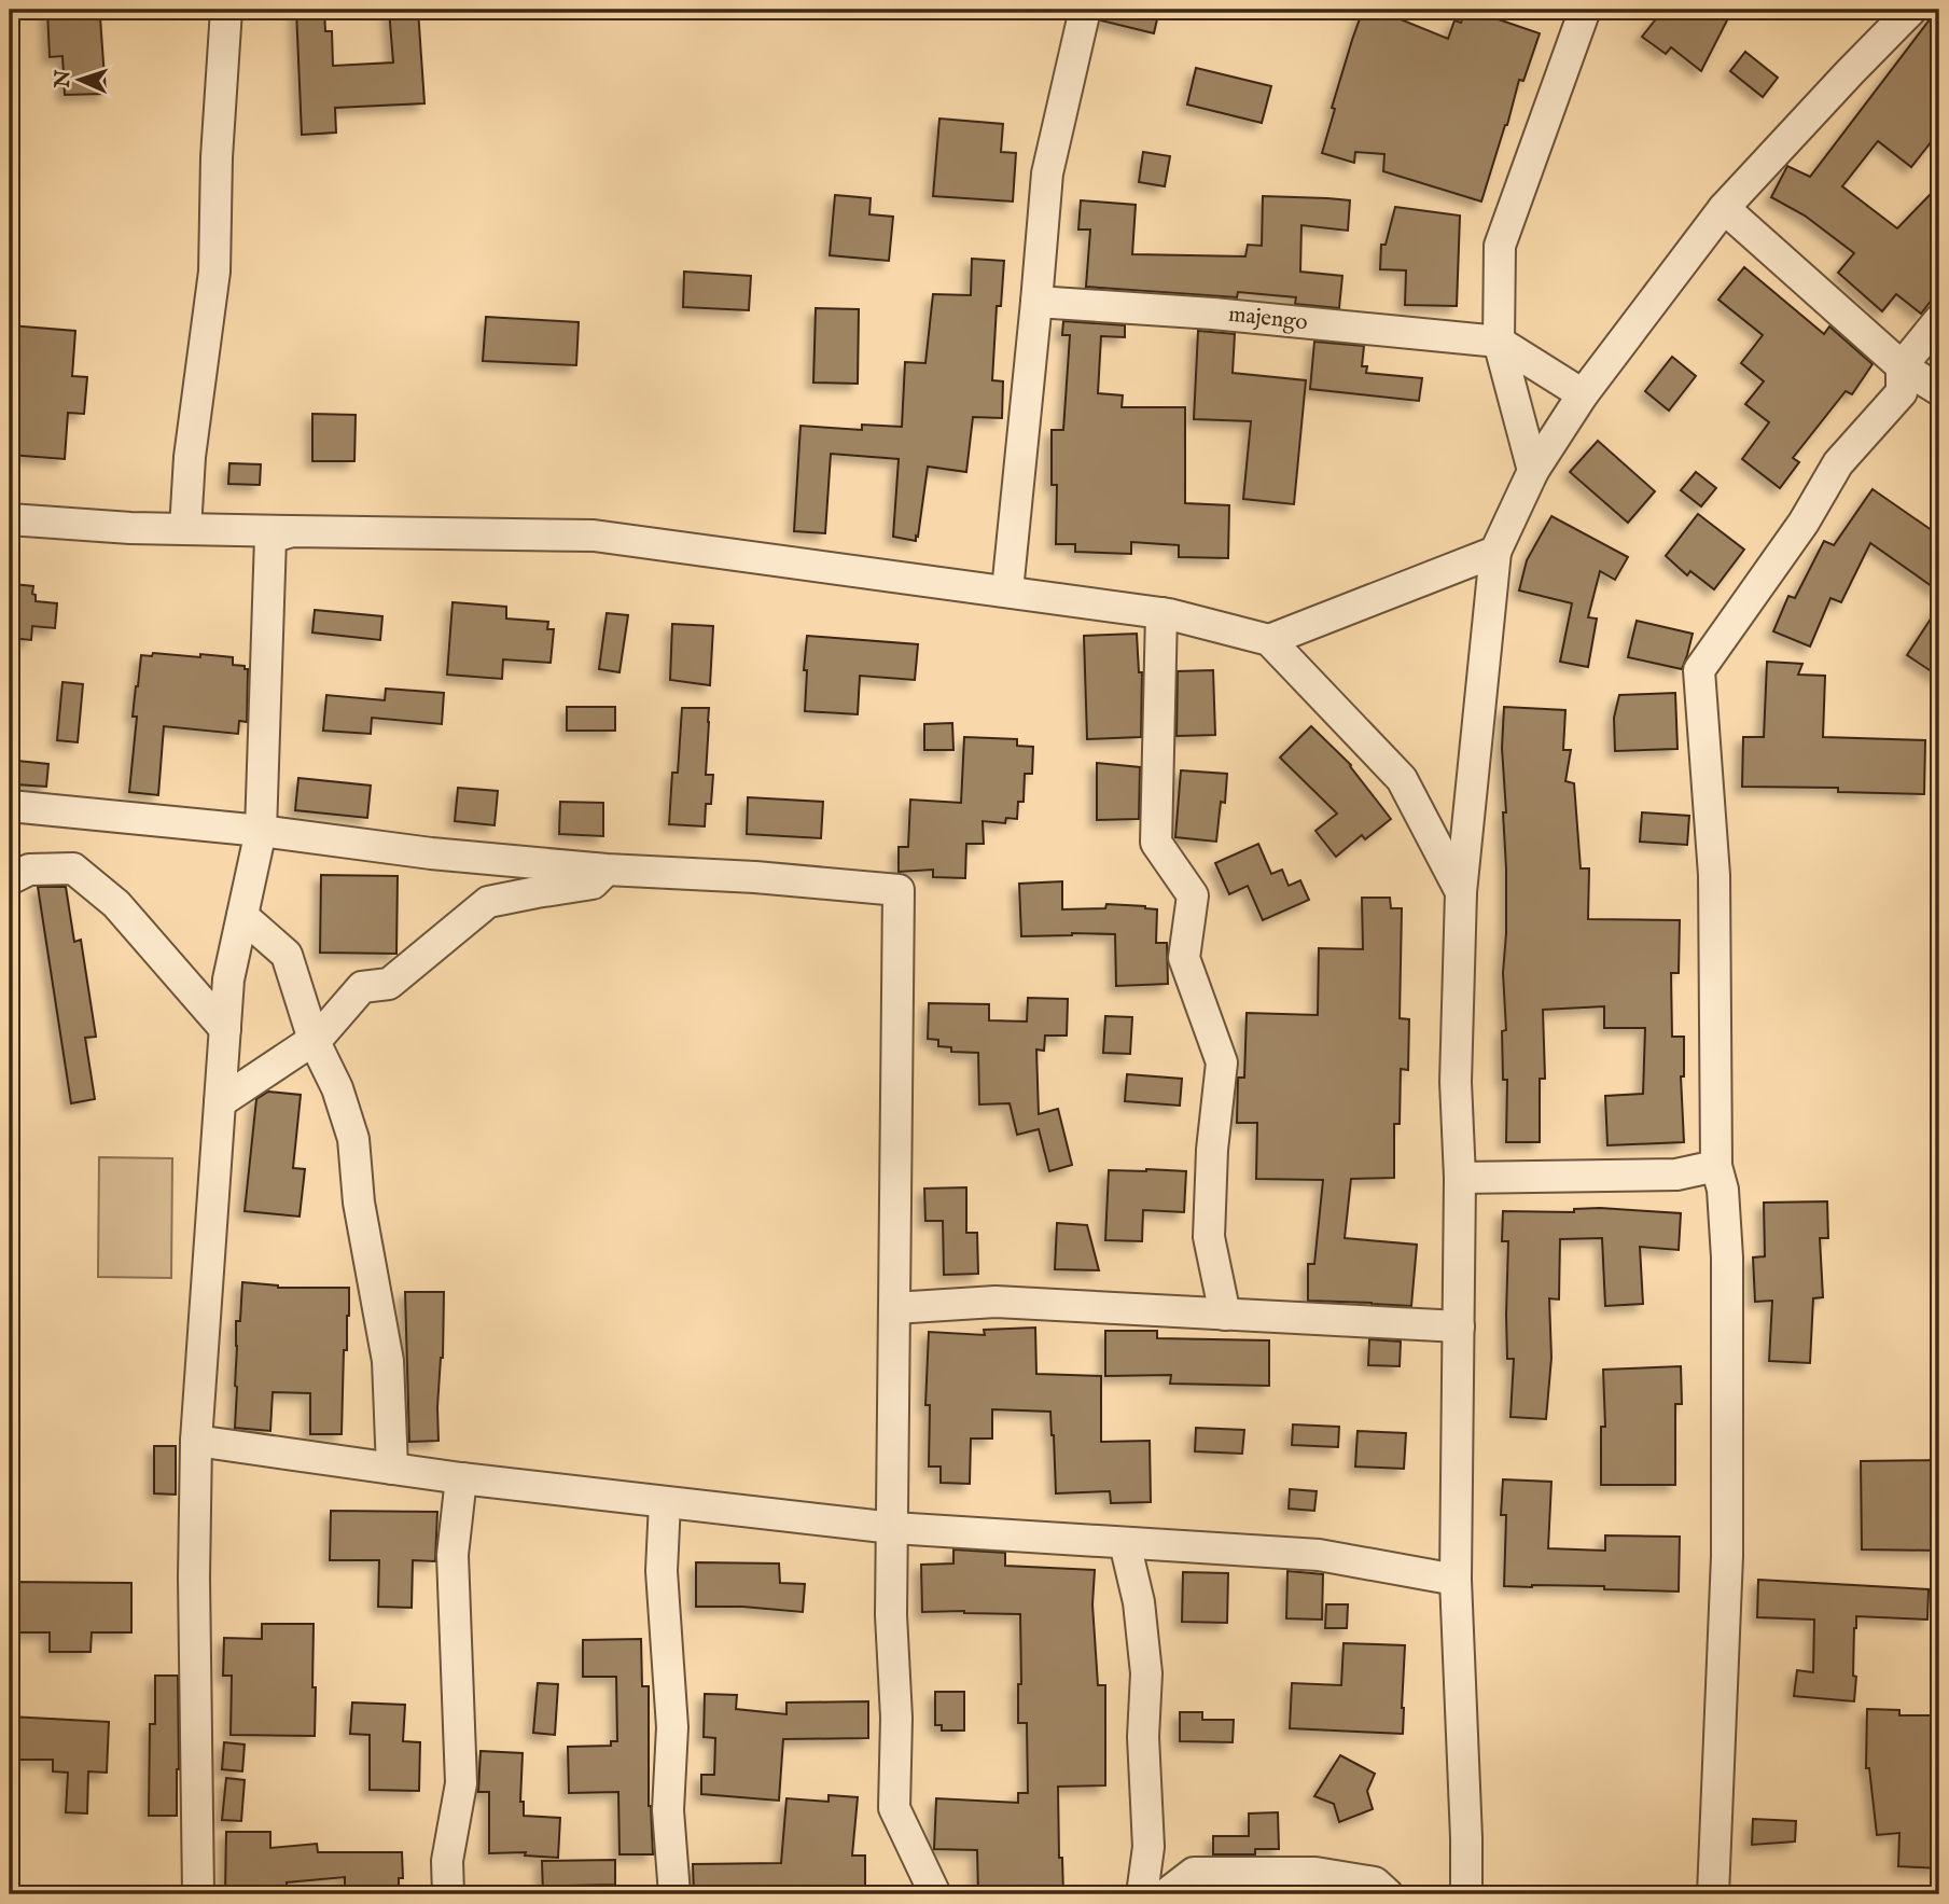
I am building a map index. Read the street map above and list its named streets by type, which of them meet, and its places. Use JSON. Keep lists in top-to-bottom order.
{
  "streets": {
    "street": ["majengo"]
  },
  "north": "left"
}
